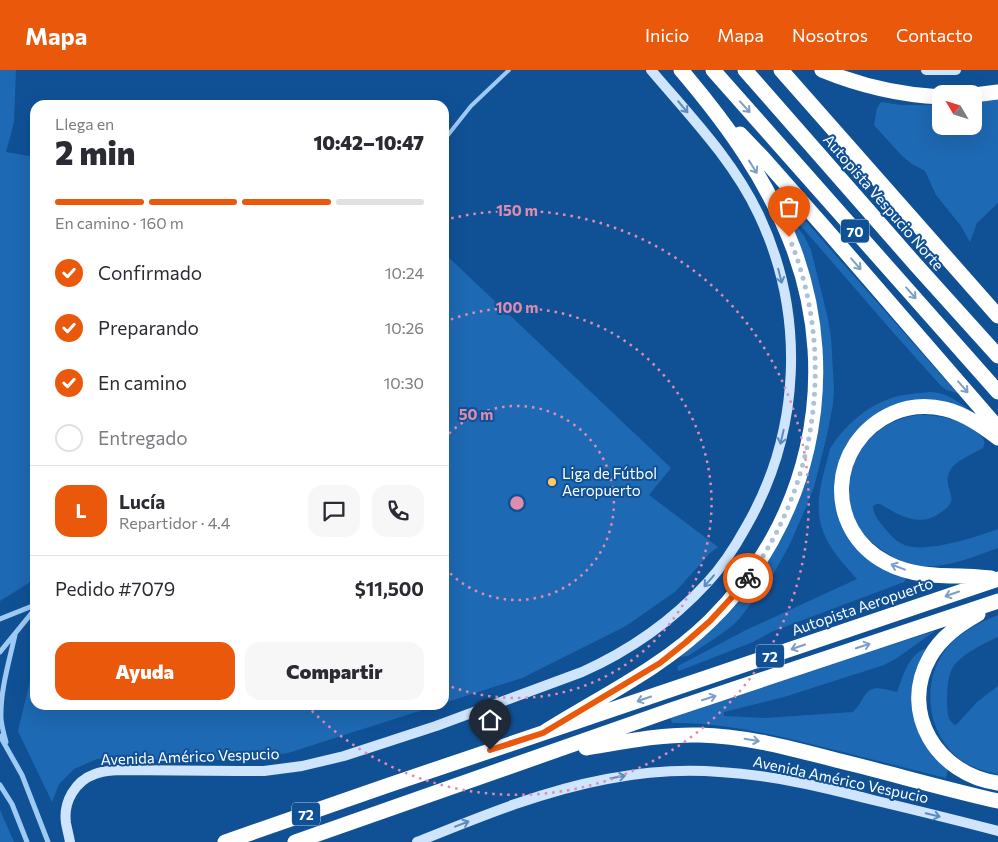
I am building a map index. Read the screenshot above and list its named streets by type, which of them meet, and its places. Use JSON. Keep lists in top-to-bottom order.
{
  "streets": {
    "highway": [
      "Autopista Vespucio Norte",
      "70",
      "Autopista Aeropuerto",
      "72"
    ],
    "street": ["Avenida Américo Vespucio"]
  },
  "places": ["Liga de Fútbol Aeropuerto"],
  "north": "top left",
  "page": {
    "header": "Mapa",
    "nav": [
      "Inicio",
      "Mapa",
      "Nosotros",
      "Contacto"
    ],
    "heading": ["2 min", "Llega en", "10:42–10:47"],
    "panel": [
      "Lucía",
      "Repartidor · 4.4",
      "Pedido #7079",
      "$11,500"
    ],
    "bar": "En camino · 160 m",
    "list": [
      ["Confirmado", "10:24"],
      ["Preparando", "10:26"],
      ["En camino", "10:30"],
      "Entregado"
    ],
    "round": "L",
    "buttons": ["Ayuda", "Compartir"]
  },
  "rings": ["150 m", "100 m", "50 m"]
}
